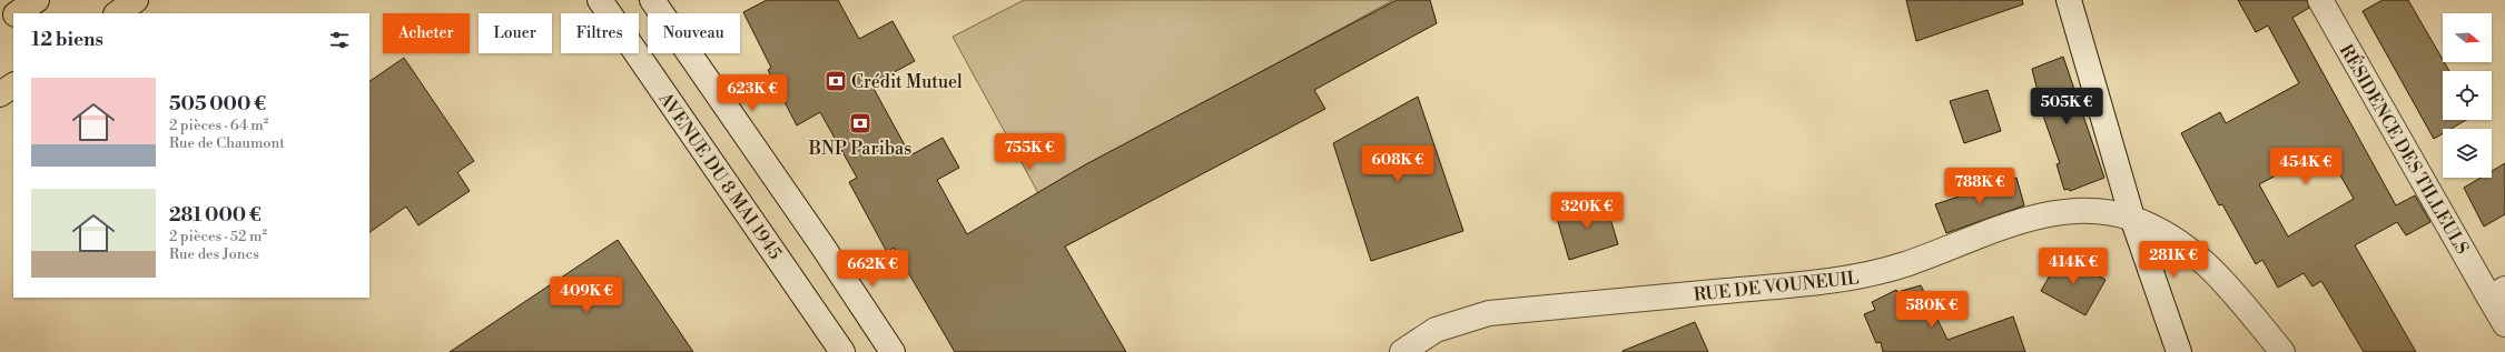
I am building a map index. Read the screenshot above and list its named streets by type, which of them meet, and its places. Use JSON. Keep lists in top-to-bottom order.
{
  "streets": {
    "street": ["RÉSIDENCE DES TILLEULS", "AVENUE DU 8 MAI 1945", "RUE DE VOUNEUIL"]
  },
  "places": {
    "bank": ["Crédit Mutuel", "BNP Paribas"]
  },
  "north": "right",
  "page": {
    "chip": [
      "Acheter",
      "Louer",
      "Filtres",
      "Nouveau"
    ],
    "heading": "12 biens",
    "list": [
      {
        "name": "505 000 €",
        "note": "2 pièces · 64 m² · Rue de Chaumont"
      },
      {
        "name": "281 000 €",
        "note": "2 pièces · 52 m² · Rue des Joncs"
      }
    ],
    "price": [
      "623K €",
      "505K €",
      "755K €",
      "608K €",
      "454K €",
      "788K €",
      "320K €",
      "281K €",
      "414K €",
      "662K €",
      "409K €",
      "580K €"
    ]
  }
}
